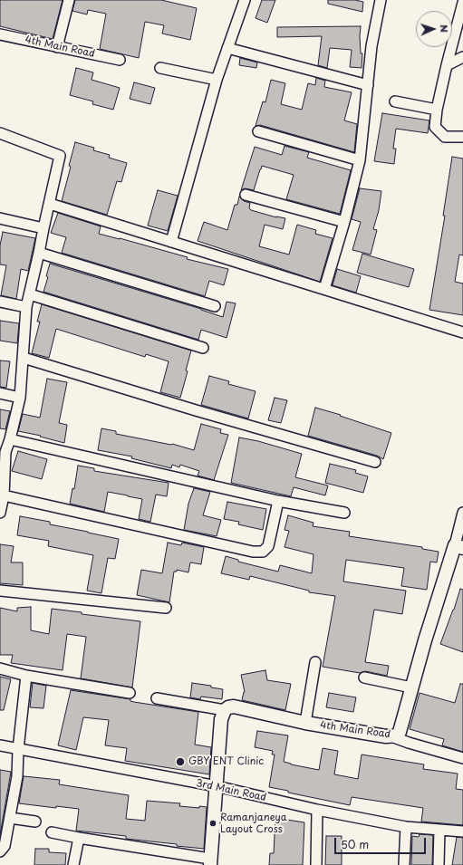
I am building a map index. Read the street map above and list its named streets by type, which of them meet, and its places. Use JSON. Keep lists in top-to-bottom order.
{
  "streets": {
    "street": ["4th Main Road", "3rd Main Road"]
  },
  "places": ["GBY ENT Clinic", "Ramanjaneya Layout Cross"],
  "scale_bar": "50 m",
  "north": "right"
}
